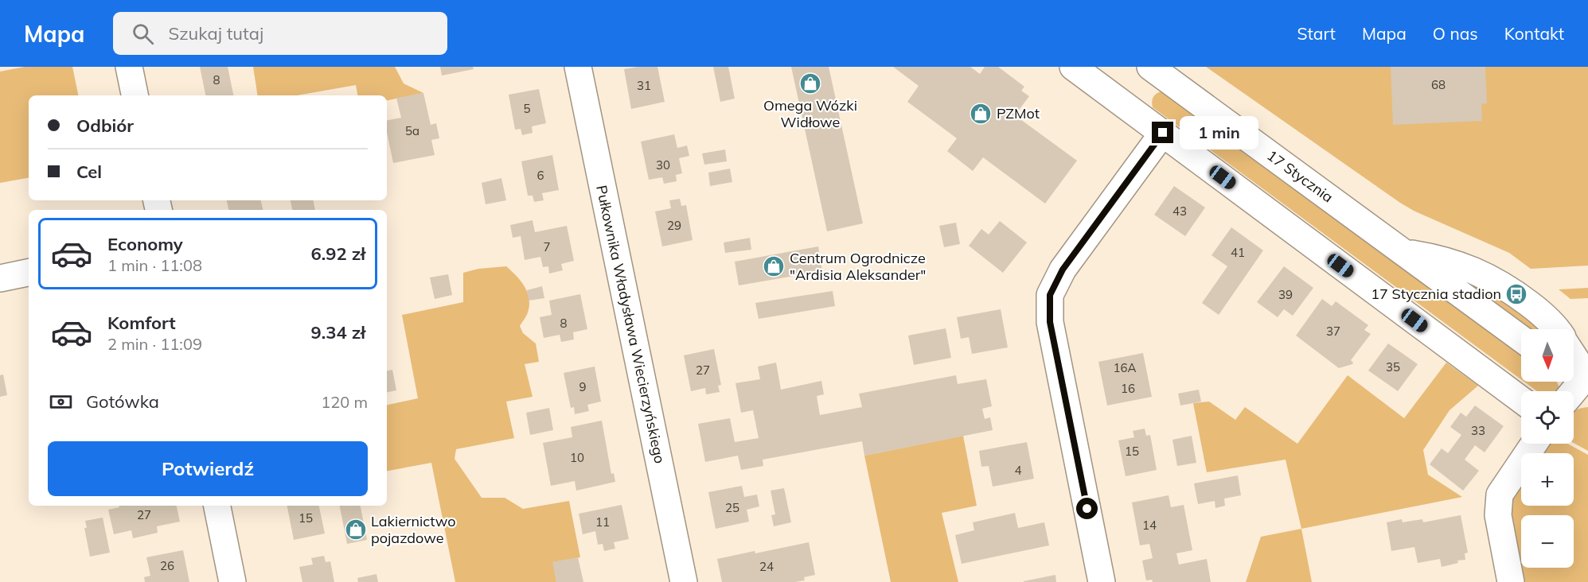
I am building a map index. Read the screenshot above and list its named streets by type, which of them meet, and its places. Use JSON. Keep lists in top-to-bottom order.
{
  "streets": {
    "street": ["17 Stycznia", "Pułkownika Władysława Wiecierzyńskiego"]
  },
  "places": {
    "shop": [
      "Omega Wózki Widłowe",
      "PZMot",
      "Centrum Ogrodnicze \"Ardisia Aleksander\"",
      "Lakiernictwo pojazdowe"
    ],
    "bus stop": ["17 Stycznia stadion"]
  },
  "house_numbers": [
    "8",
    "68",
    "31",
    "5",
    "5a",
    "30",
    "6",
    "43",
    "29",
    "7",
    "41",
    "39",
    "8",
    "37",
    "35",
    "16A",
    "27",
    "9",
    "16",
    "33",
    "15",
    "10",
    "4",
    "25",
    "27",
    "15",
    "11",
    "14",
    "26",
    "24"
  ],
  "north": "bottom",
  "page": {
    "header": "Mapa",
    "search": "Szukaj tutaj",
    "nav": [
      "Start",
      "Mapa",
      "O nas",
      "Kontakt"
    ],
    "banner": ["Odbiór", "Cel"],
    "bubble": "1 min",
    "list": [
      {
        "name": "Economy",
        "note": "1 min · 11:08",
        "value": "6.92 zł"
      },
      {
        "name": "Komfort",
        "note": "2 min · 11:09",
        "value": "9.34 zł"
      }
    ],
    "map_buttons": ["+", "−"],
    "pay": ["Gotówka", "120 m"],
    "buttons": "Potwierdź"
  }
}
